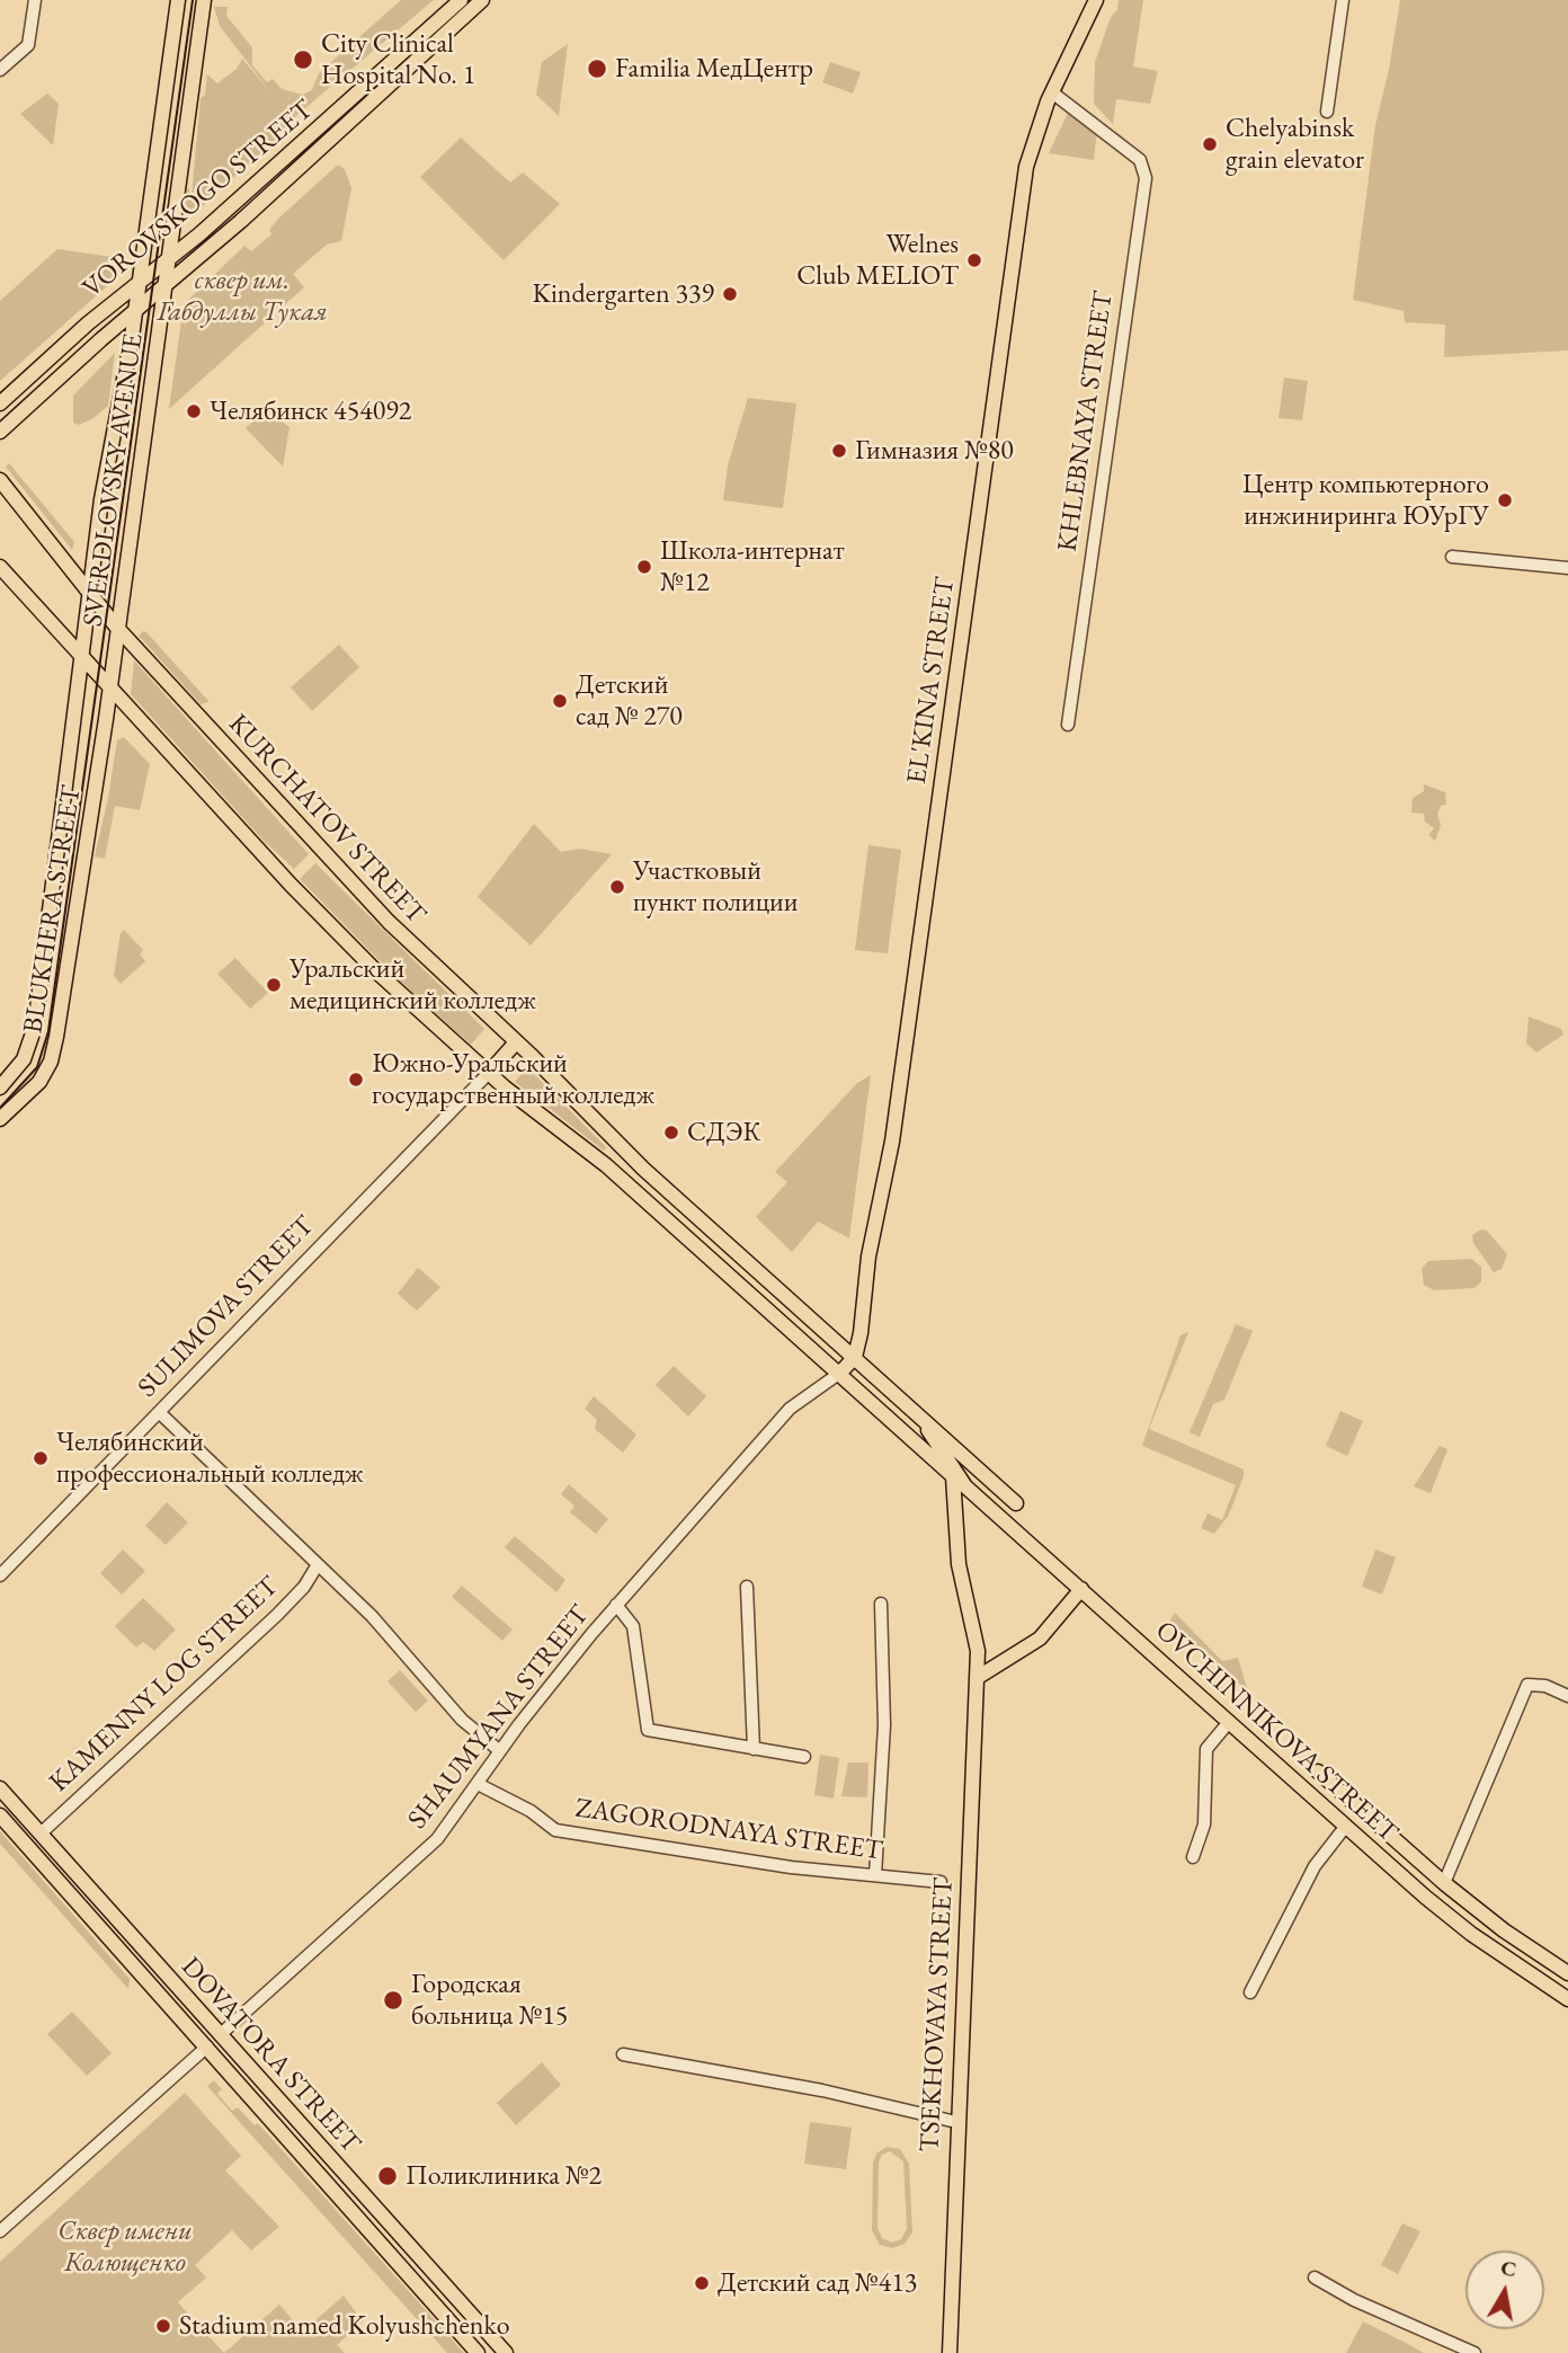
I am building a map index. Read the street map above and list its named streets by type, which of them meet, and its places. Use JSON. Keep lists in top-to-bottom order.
{
  "streets": {
    "main road": [
      "VOROVSKOGO STREET",
      "SVERDLOVSKY AVENUE",
      "EL'KINA STREET",
      "KURCHATOV STREET",
      "BLUKHERA STREET",
      "SHAUMYANA STREET",
      "OVCHINNIKOVA STREET",
      "TSEKHOVAYA STREET",
      "DOVATORA STREET"
    ],
    "street": [
      "KHLEBNAYA STREET",
      "SULIMOVA STREET",
      "KAMENNY LOG STREET",
      "ZAGORODNAYA STREET"
    ]
  },
  "crossings": [
    ["VOROVSKOGO STREET", "SVERDLOVSKY AVENUE"],
    ["KHLEBNAYA STREET", "EL'KINA STREET"],
    ["SVERDLOVSKY AVENUE", "KURCHATOV STREET"],
    ["SVERDLOVSKY AVENUE", "BLUKHERA STREET"],
    ["EL'KINA STREET", "KURCHATOV STREET"],
    ["KAMENNY LOG STREET", "DOVATORA STREET"],
    ["SHAUMYANA STREET", "ZAGORODNAYA STREET"],
    ["SHAUMYANA STREET", "TSEKHOVAYA STREET"],
    ["SHAUMYANA STREET", "DOVATORA STREET"]
  ],
  "parks": ["сквер им. Габдуллы Тукая", "Сквер имени Колющенко"],
  "places": [
    "City Clinical Hospital No. 1",
    "Familia МедЦентр",
    "Chelyabinsk grain elevator",
    "Welnes Club MELIOT",
    "Kindergarten 339",
    "Челябинск 454092",
    "Гимназия №80",
    "Центр компьютерного инжиниринга ЮУрГУ",
    "Школа-интернат №12",
    "Детский сад № 270",
    "Участковый пункт полиции",
    "Уральский медицинский колледж",
    "Южно-Уральский государственный колледж",
    "СДЭК",
    "Челябинский профессиональный колледж",
    "Городская больница №15",
    "Поликлиника №2",
    "Детский сад №413",
    "Stadium named Kolyushchenko"
  ],
  "north": "top"
}
